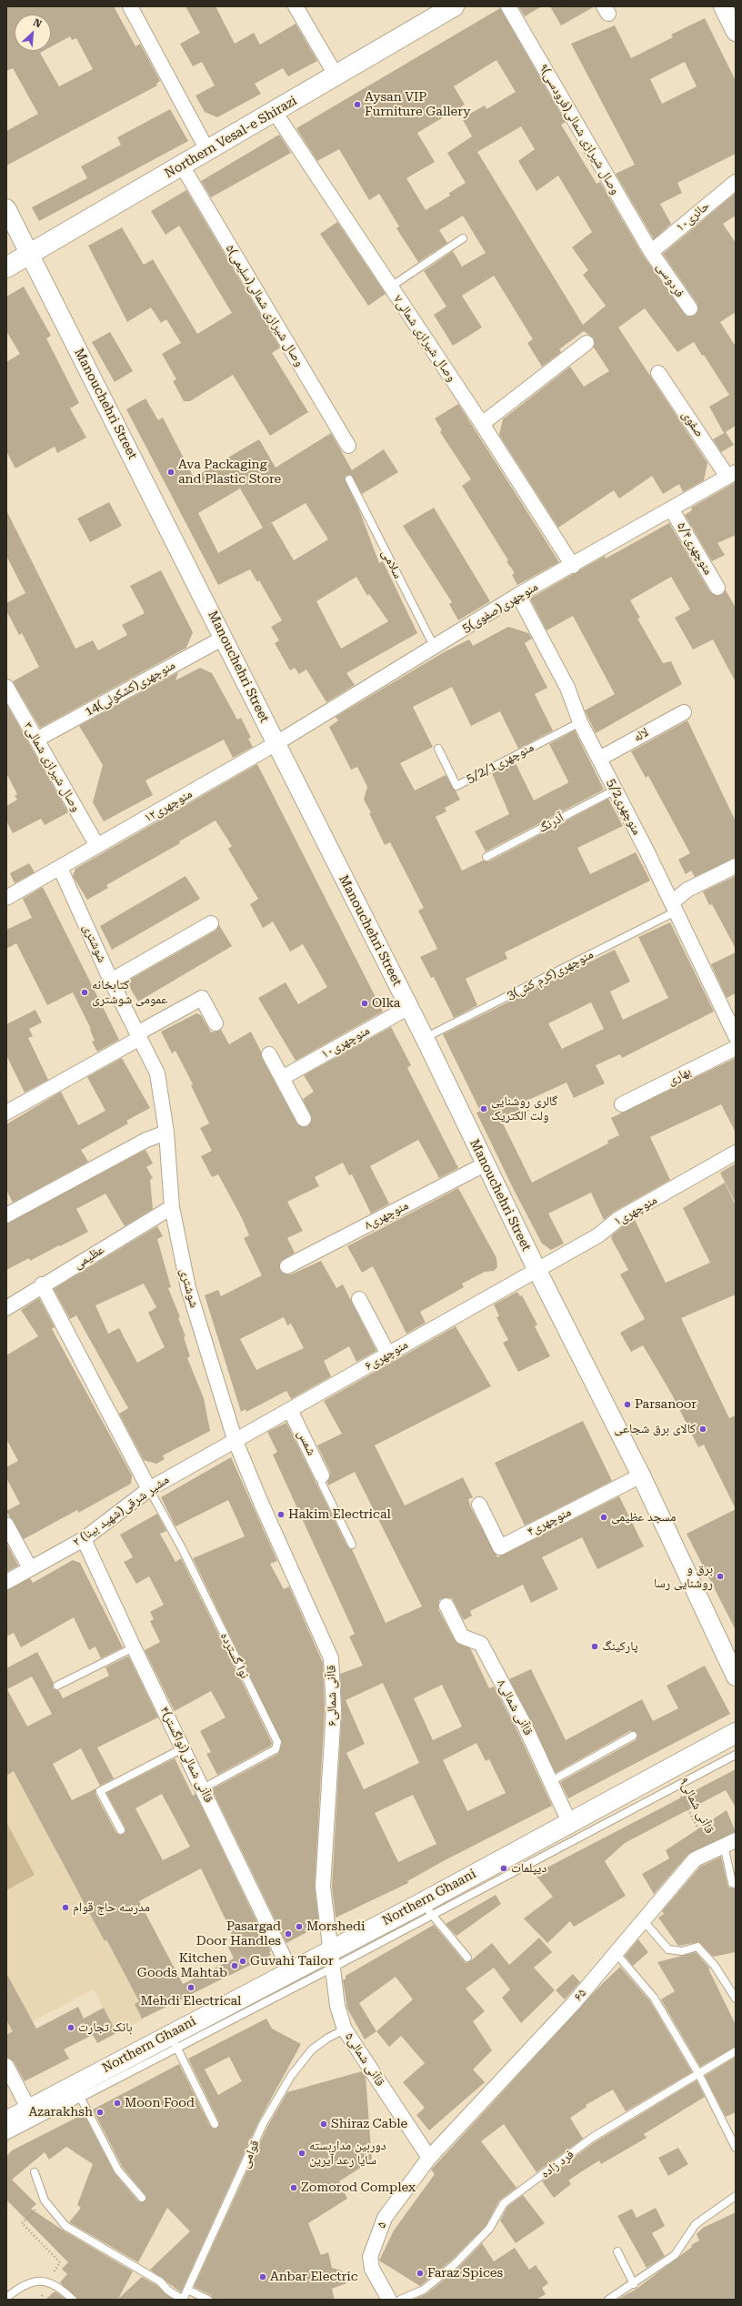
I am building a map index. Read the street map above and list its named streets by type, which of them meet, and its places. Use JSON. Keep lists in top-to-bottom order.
{
  "streets": {
    "main road": ["Northern Vesal-e Shirazi", "Northern Ghaani"],
    "street": [
      "۹وصال شیرازی شمالی(فرودسی)",
      "حائری۱۰",
      "فردوسی",
      "۵وصال شیرازی شمالی(سلیمی)",
      "وصال شیرازی شمالی۷",
      "Manouchehri Street",
      "صفوی",
      "منوچهری۵/۴",
      "5منوچهری(صفوی)",
      "14منوچهری(کشکولی)",
      "لاله",
      "وصال شیرازی شمالی۳",
      "منوچهری۱۲",
      "5/2منوچهری",
      "شوشتری",
      "منوچهری۱۰",
      "بهاری",
      "منوچهری۱",
      "منوچهری۸",
      "عظیمی",
      "منوچهری۶",
      "شمس",
      "۲ مشیر شرقی(شهید بینا)",
      "منوچهری۴",
      "قاآنی شمالی۶",
      "قاآنی شمالی۸",
      "۴قاآنی شمالی(نواگستر)",
      "۶۵",
      "قاآنی شمالی۵",
      "۵"
    ],
    "lane": [
      "سلامی",
      "5/2/1منوچهری",
      "آذرنگ",
      "3منوچهری(کرم کش)",
      "نوا گسترده",
      "قوامی",
      "فرد زاده"
    ],
    "path": ["۹قاآنی شمالی"]
  },
  "crossings": [
    ["۹وصال شیرازی شمالی(فرودسی)", "حائری۱۰"],
    ["۹وصال شیرازی شمالی(فرودسی)", "فردوسی"],
    ["Northern Vesal-e Shirazi", "۵وصال شیرازی شمالی(سلیمی)"],
    ["Northern Vesal-e Shirazi", "وصال شیرازی شمالی۷"],
    ["Northern Vesal-e Shirazi", "Manouchehri Street"],
    ["حائری۱۰", "فردوسی"],
    ["وصال شیرازی شمالی۷", "5منوچهری(صفوی)"],
    ["Manouchehri Street", "5منوچهری(صفوی)"],
    ["Manouchehri Street", "14منوچهری(کشکولی)"],
    ["Manouchehri Street", "منوچهری۱۲"],
    ["Manouchehri Street", "3منوچهری(کرم کش)"],
    ["Manouchehri Street", "منوچهری۱۰"],
    ["Manouchehri Street", "منوچهری۱"],
    ["Manouchehri Street", "منوچهری۸"],
    ["Manouchehri Street", "منوچهری۶"],
    ["Manouchehri Street", "منوچهری۴"],
    ["صفوی", "5منوچهری(صفوی)"],
    ["منوچهری۵/۴", "5منوچهری(صفوی)"],
    ["سلامی", "5منوچهری(صفوی)"],
    ["5منوچهری(صفوی)", "منوچهری۱۲"],
    ["5منوچهری(صفوی)", "5/2منوچهری"],
    ["14منوچهری(کشکولی)", "وصال شیرازی شمالی۳"],
    ["لاله", "5/2منوچهری"],
    ["5/2/1منوچهری", "5/2منوچهری"],
    ["وصال شیرازی شمالی۳", "منوچهری۱۲"],
    ["منوچهری۱۲", "شوشتری"],
    ["5/2منوچهری", "آذرنگ"],
    ["5/2منوچهری", "3منوچهری(کرم کش)"],
    ["شوشتری", "عظیمی"],
    ["شوشتری", "منوچهری۶"],
    ["شوشتری", "۲ مشیر شرقی(شهید بینا)"],
    ["شوشتری", "قاآنی شمالی۶"],
    ["منوچهری۱", "منوچهری۶"],
    ["منوچهری۶", "شمس"],
    ["منوچهری۶", "۲ مشیر شرقی(شهید بینا)"],
    ["منوچهری۶", "قاآنی شمالی۶"],
    ["۲ مشیر شرقی(شهید بینا)", "نوا گسترده"],
    ["۲ مشیر شرقی(شهید بینا)", "قاآنی شمالی۶"],
    ["۲ مشیر شرقی(شهید بینا)", "۴قاآنی شمالی(نواگستر)"],
    ["نوا گسترده", "۴قاآنی شمالی(نواگستر)"],
    ["قاآنی شمالی۶", "Northern Ghaani"],
    ["قاآنی شمالی۶", "قاآنی شمالی۵"],
    ["قاآنی شمالی۸", "Northern Ghaani"],
    ["۴قاآنی شمالی(نواگستر)", "Northern Ghaani"],
    ["۹قاآنی شمالی", "۶۵"],
    ["Northern Ghaani", "قاآنی شمالی۵"],
    ["۶۵", "قاآنی شمالی۵"],
    ["۶۵", "۵"],
    ["قاآنی شمالی۵", "قوامی"],
    ["قاآنی شمالی۵", "۵"]
  ],
  "places": [
    "Aysan VIP Furniture Gallery",
    "Ava Packaging and Plastic Store",
    "کتابخانه عمومی شوشتری",
    "Olka",
    "گالری روشنایی ولت الکتریک",
    "Parsanoor",
    "کالای برق شجاعی",
    "Hakim Electrical",
    "مسجد عظیمی",
    "برق و روشنایی رسا",
    "پارکینگ",
    "دیپلمات",
    "مدرسه حاج قوام",
    "Morshedi",
    "Pasargad Door Handles",
    "Guvahi Tailor",
    "Kitchen Goods Mahtab",
    "Mehdi Electrical",
    "بانک تجارت",
    "Moon Food",
    "Azarakhsh",
    "Shiraz Cable",
    "دوربین مداربسته سایا رعد آیرین",
    "Zomorod Complex",
    "Faraz Spices",
    "Anbar Electric"
  ],
  "north": "top right"
}
